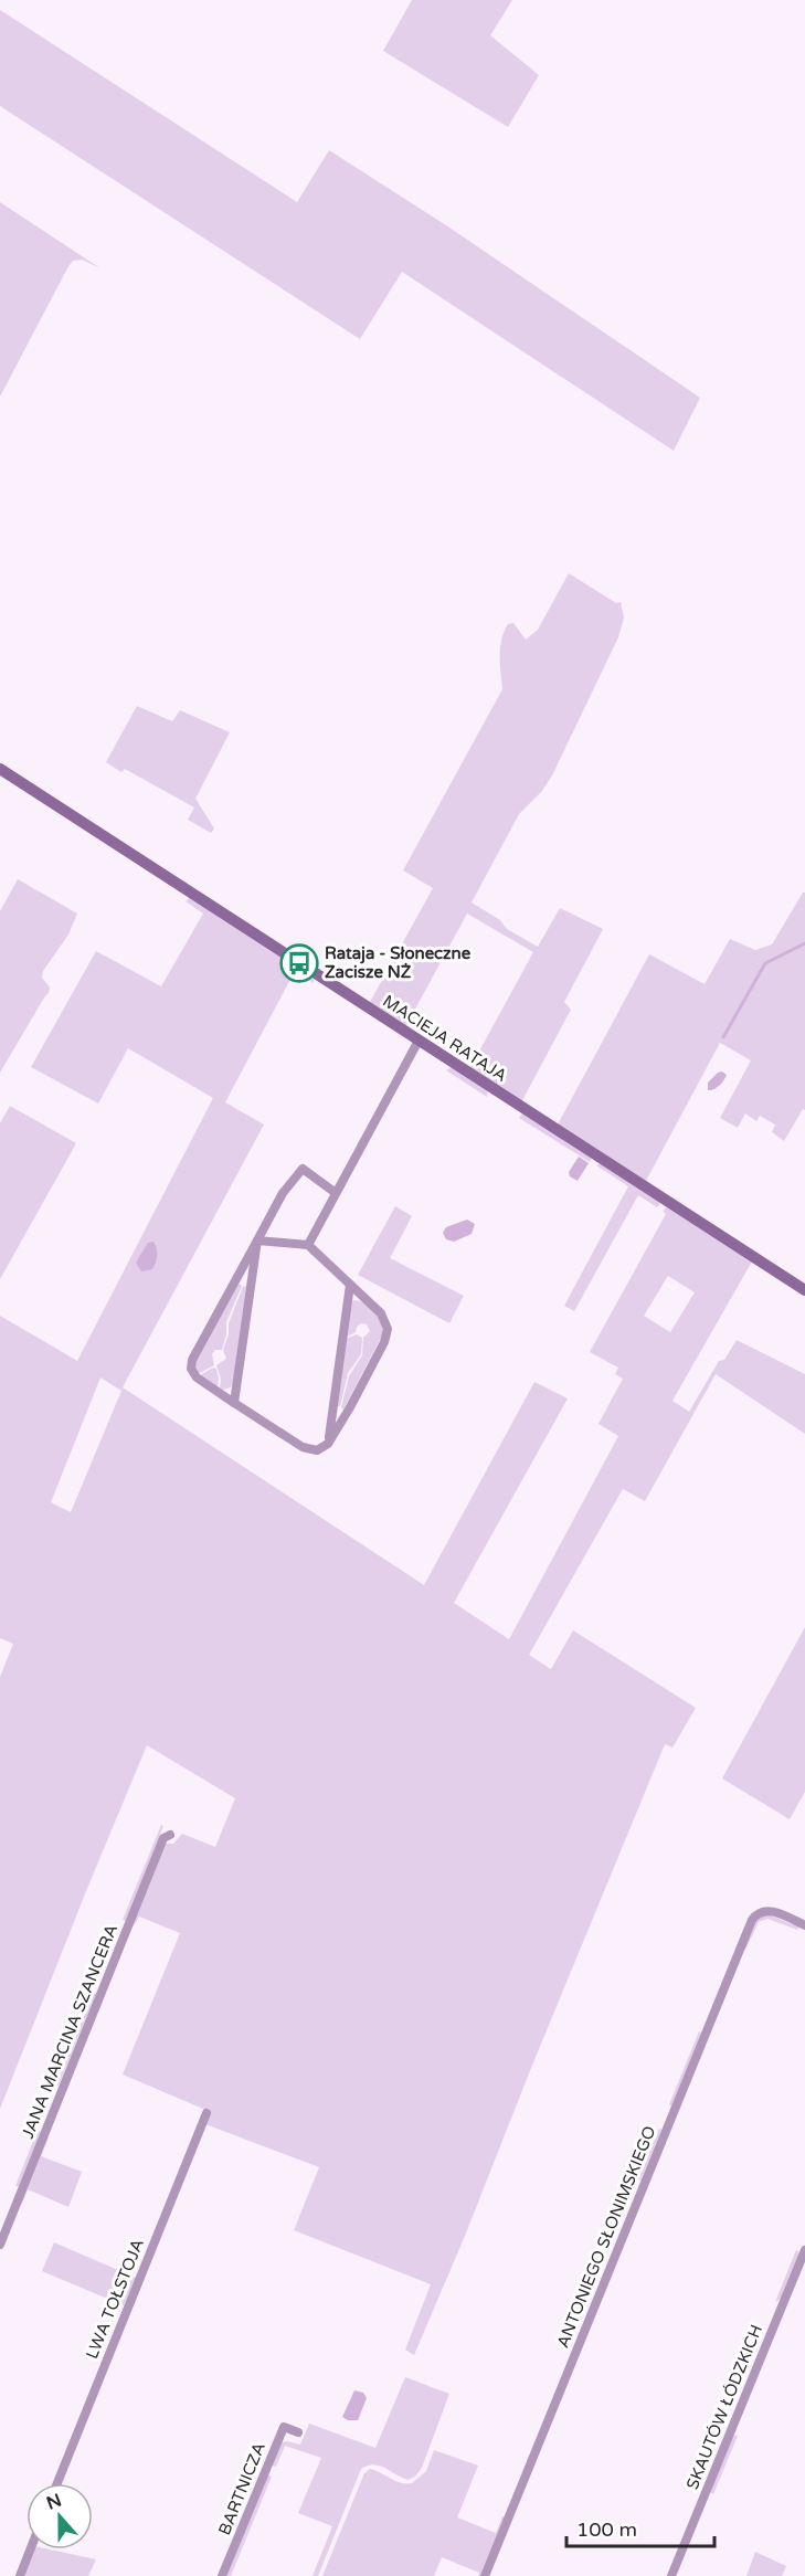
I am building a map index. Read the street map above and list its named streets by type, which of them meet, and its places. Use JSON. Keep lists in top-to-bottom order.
{
  "streets": {
    "street": [
      "MACIEJA RATAJA",
      "JANA MARCINA SZANCERA",
      "ANTONIEGO SŁONIMSKIEGO",
      "LWA TOŁSTOJA",
      "SKAUTÓW ŁÓDZKICH",
      "BARTNICZA"
    ]
  },
  "places": {
    "bus stop": ["Rataja - Słoneczne Zacisze NŻ"]
  },
  "scale_bar": "100 m",
  "north": "top"
}
